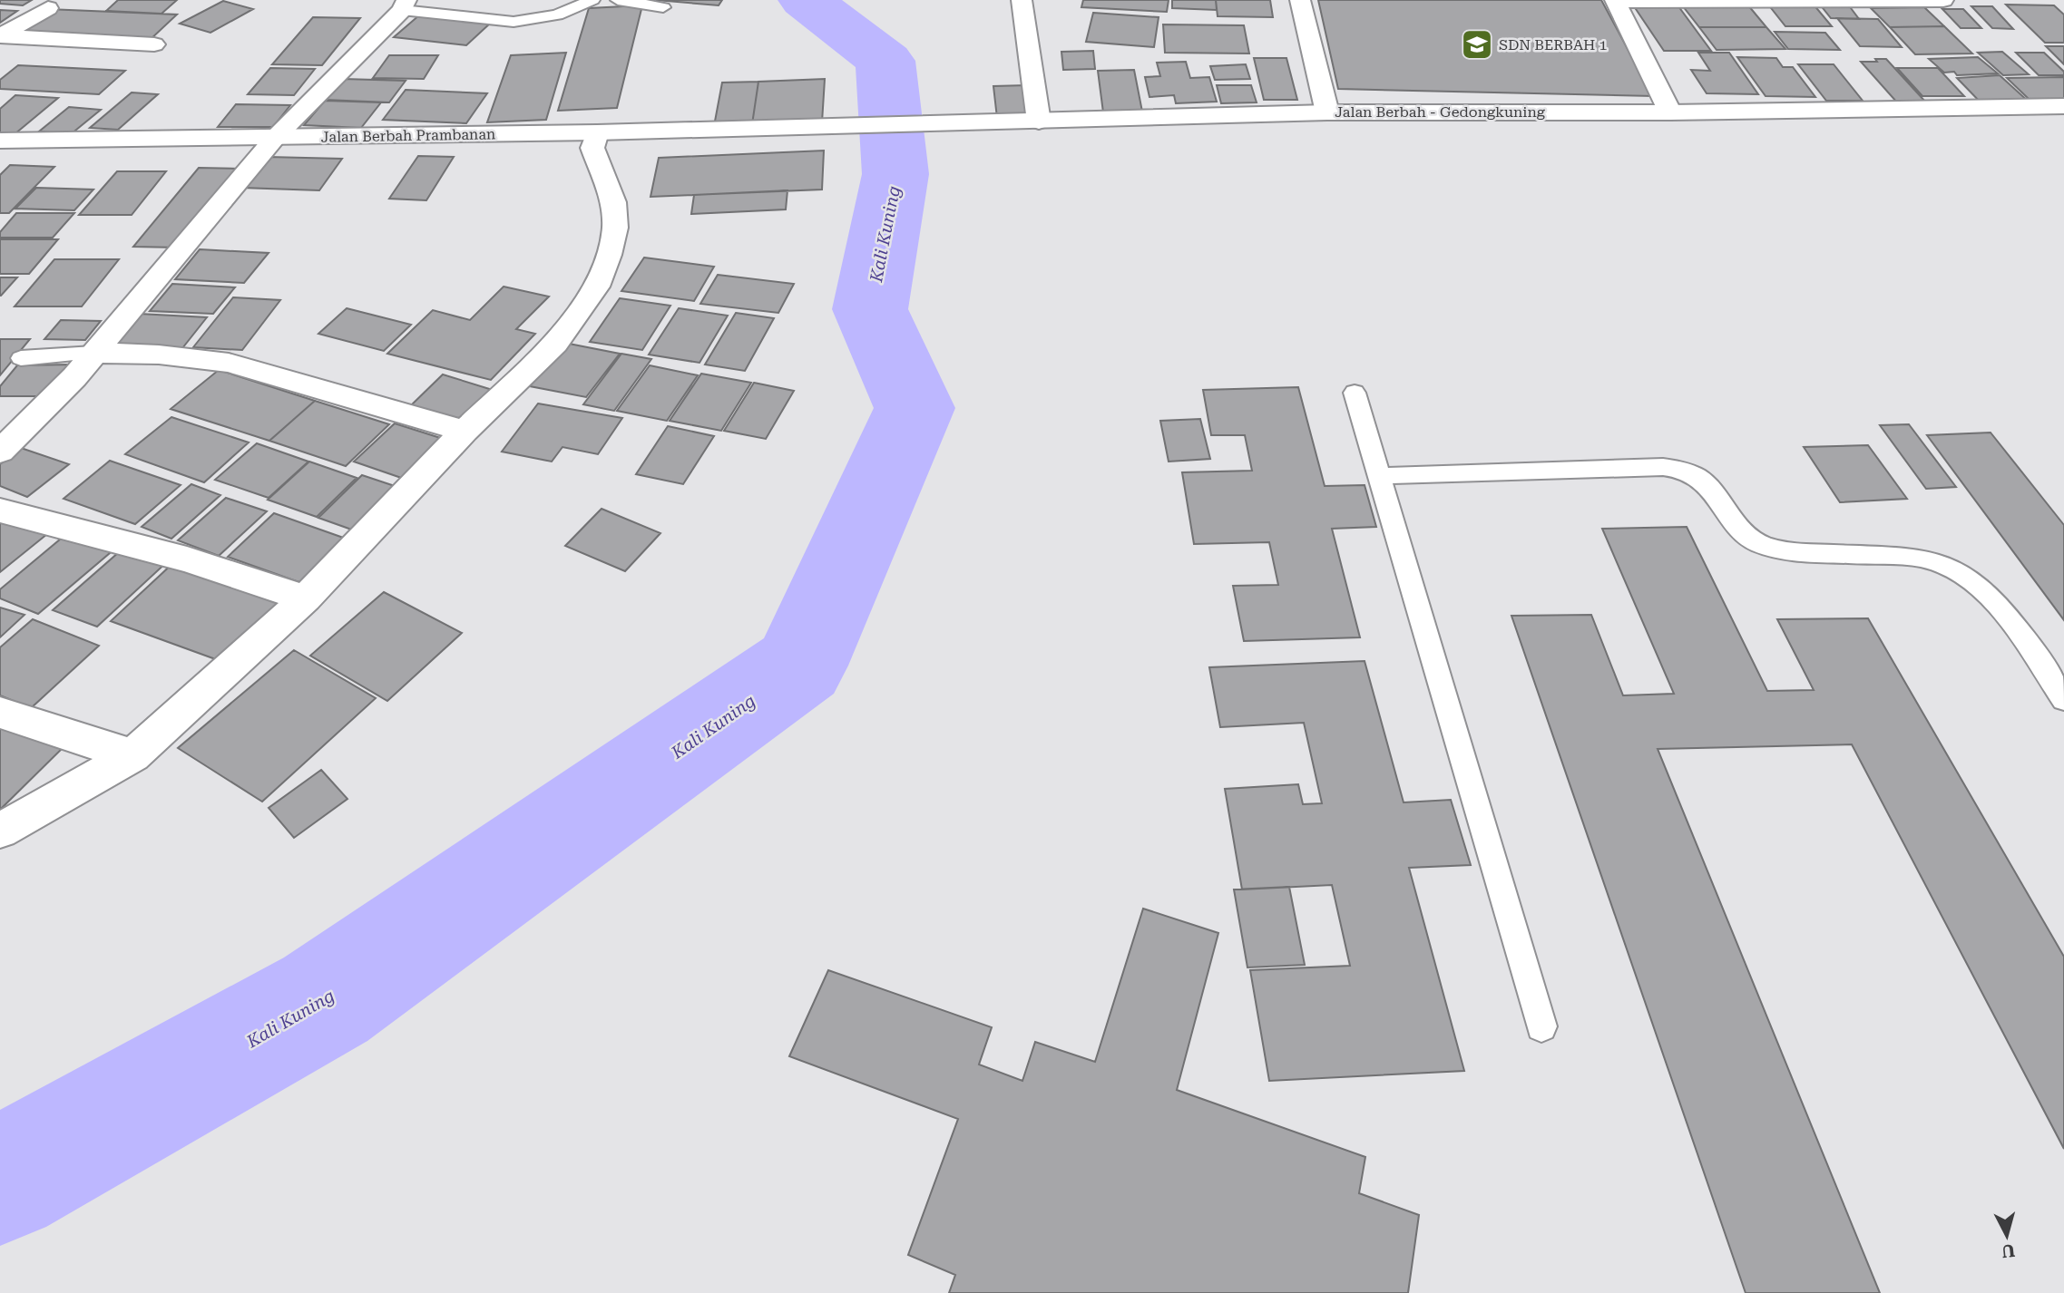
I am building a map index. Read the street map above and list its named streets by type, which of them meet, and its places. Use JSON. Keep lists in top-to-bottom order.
{
  "streets": {
    "street": ["Jalan Berbah - Gedongkuning", "Jalan Berbah Prambanan"]
  },
  "crossings": [
    ["Jalan Berbah - Gedongkuning", "Jalan Berbah Prambanan"]
  ],
  "water": ["Kali Kuning"],
  "places": {
    "school or university": ["SDN BERBAH 1"]
  },
  "north": "bottom"
}
